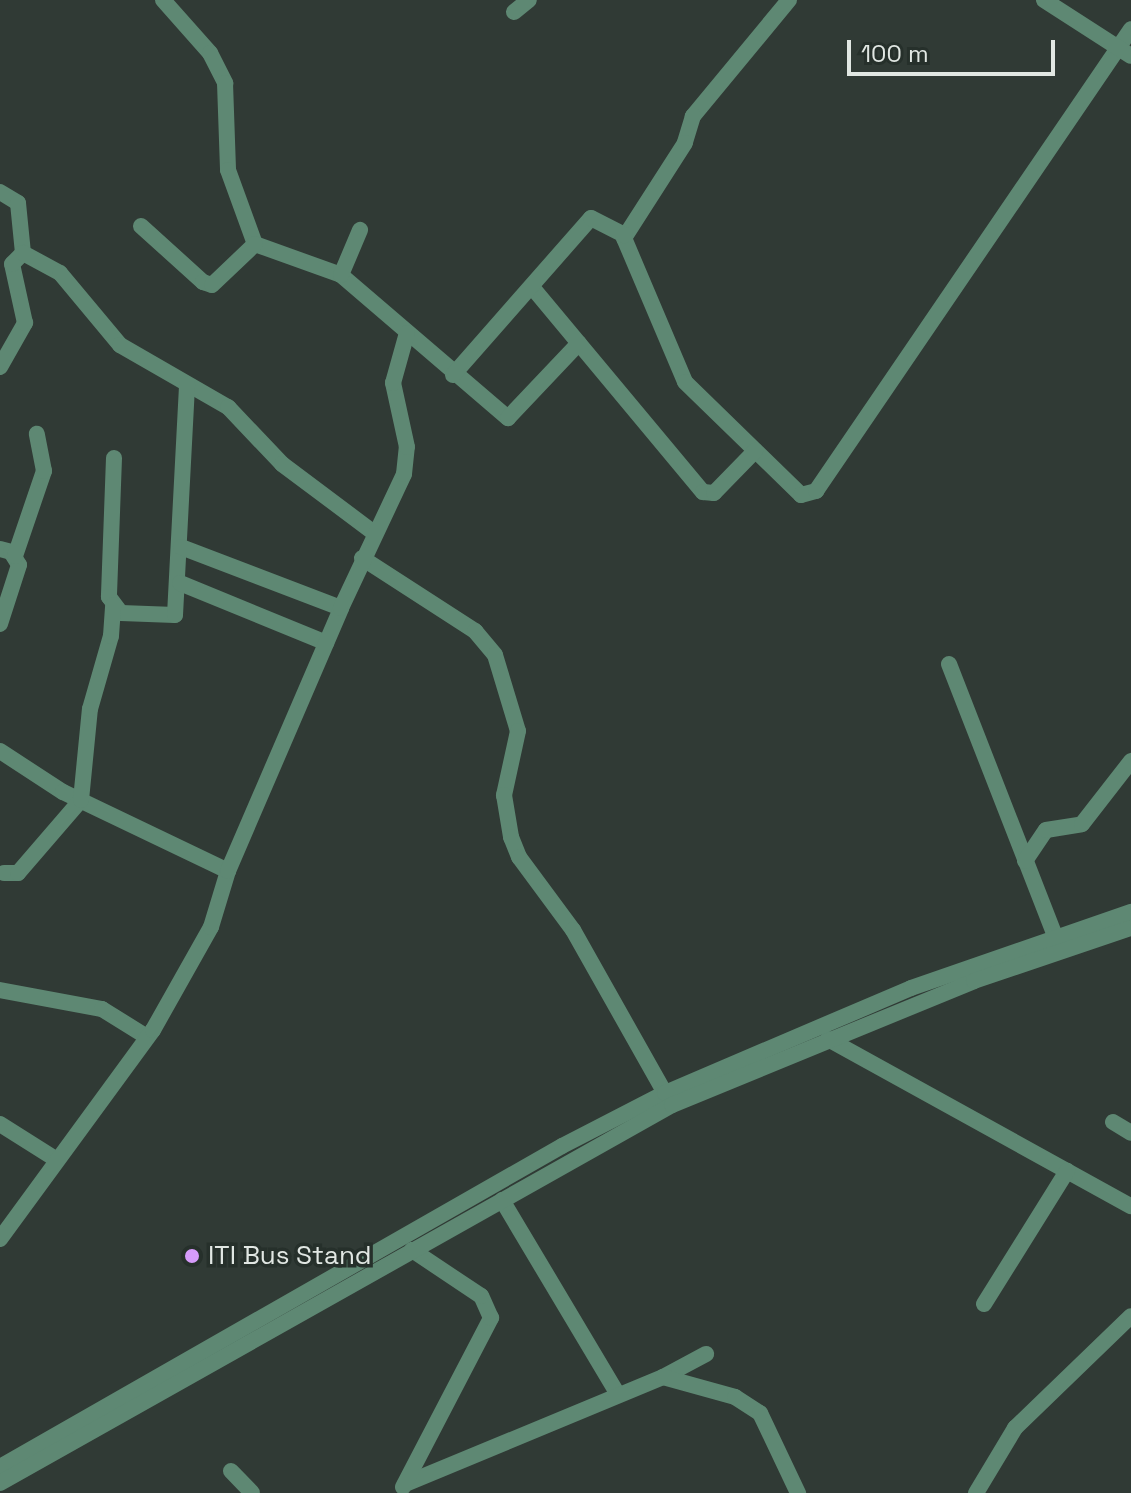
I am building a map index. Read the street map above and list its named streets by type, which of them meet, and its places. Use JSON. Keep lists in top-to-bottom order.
{
  "places": ["ITI Bus Stand"],
  "scale_bar": "100 m"
}
